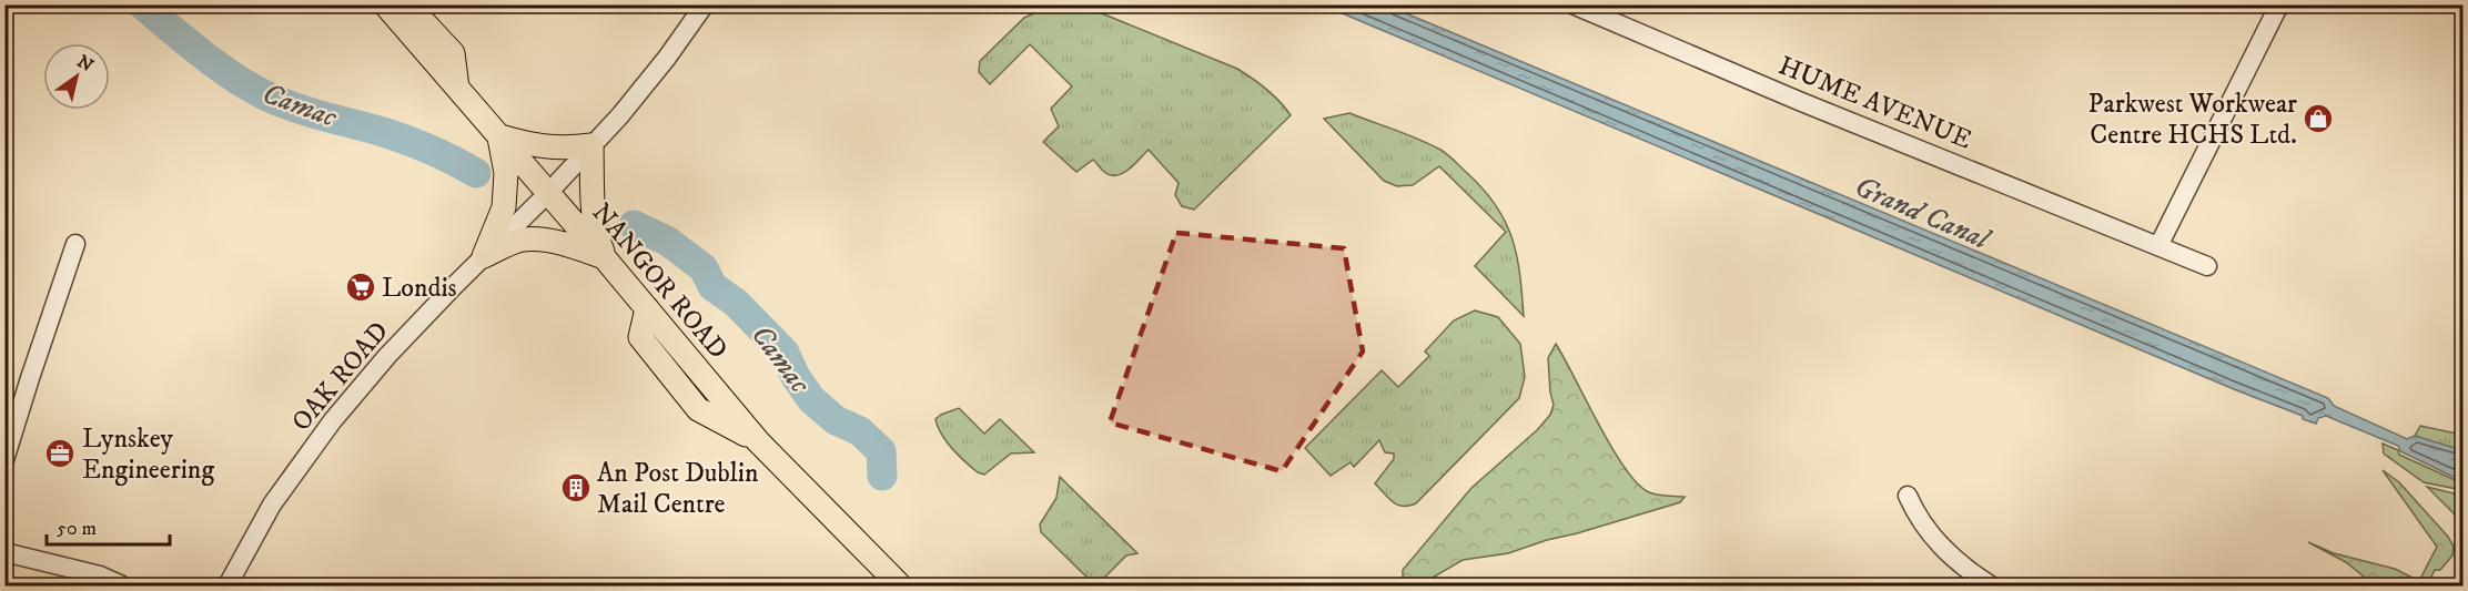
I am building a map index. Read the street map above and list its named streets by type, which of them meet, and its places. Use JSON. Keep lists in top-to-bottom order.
{
  "streets": {
    "main road": ["NANGOR ROAD"],
    "street": ["HUME AVENUE", "OAK ROAD"]
  },
  "crossings": [
    ["NANGOR ROAD", "OAK ROAD"]
  ],
  "water": ["Camac", "Grand Canal"],
  "places": {
    "shop": ["Parkwest Workwear Centre HCHS Ltd."],
    "supermarket": ["Londis"],
    "office": ["Lynskey Engineering"],
    "building": ["An Post Dublin Mail Centre"]
  },
  "scale_bar": "50 m",
  "north": "top right"
}
